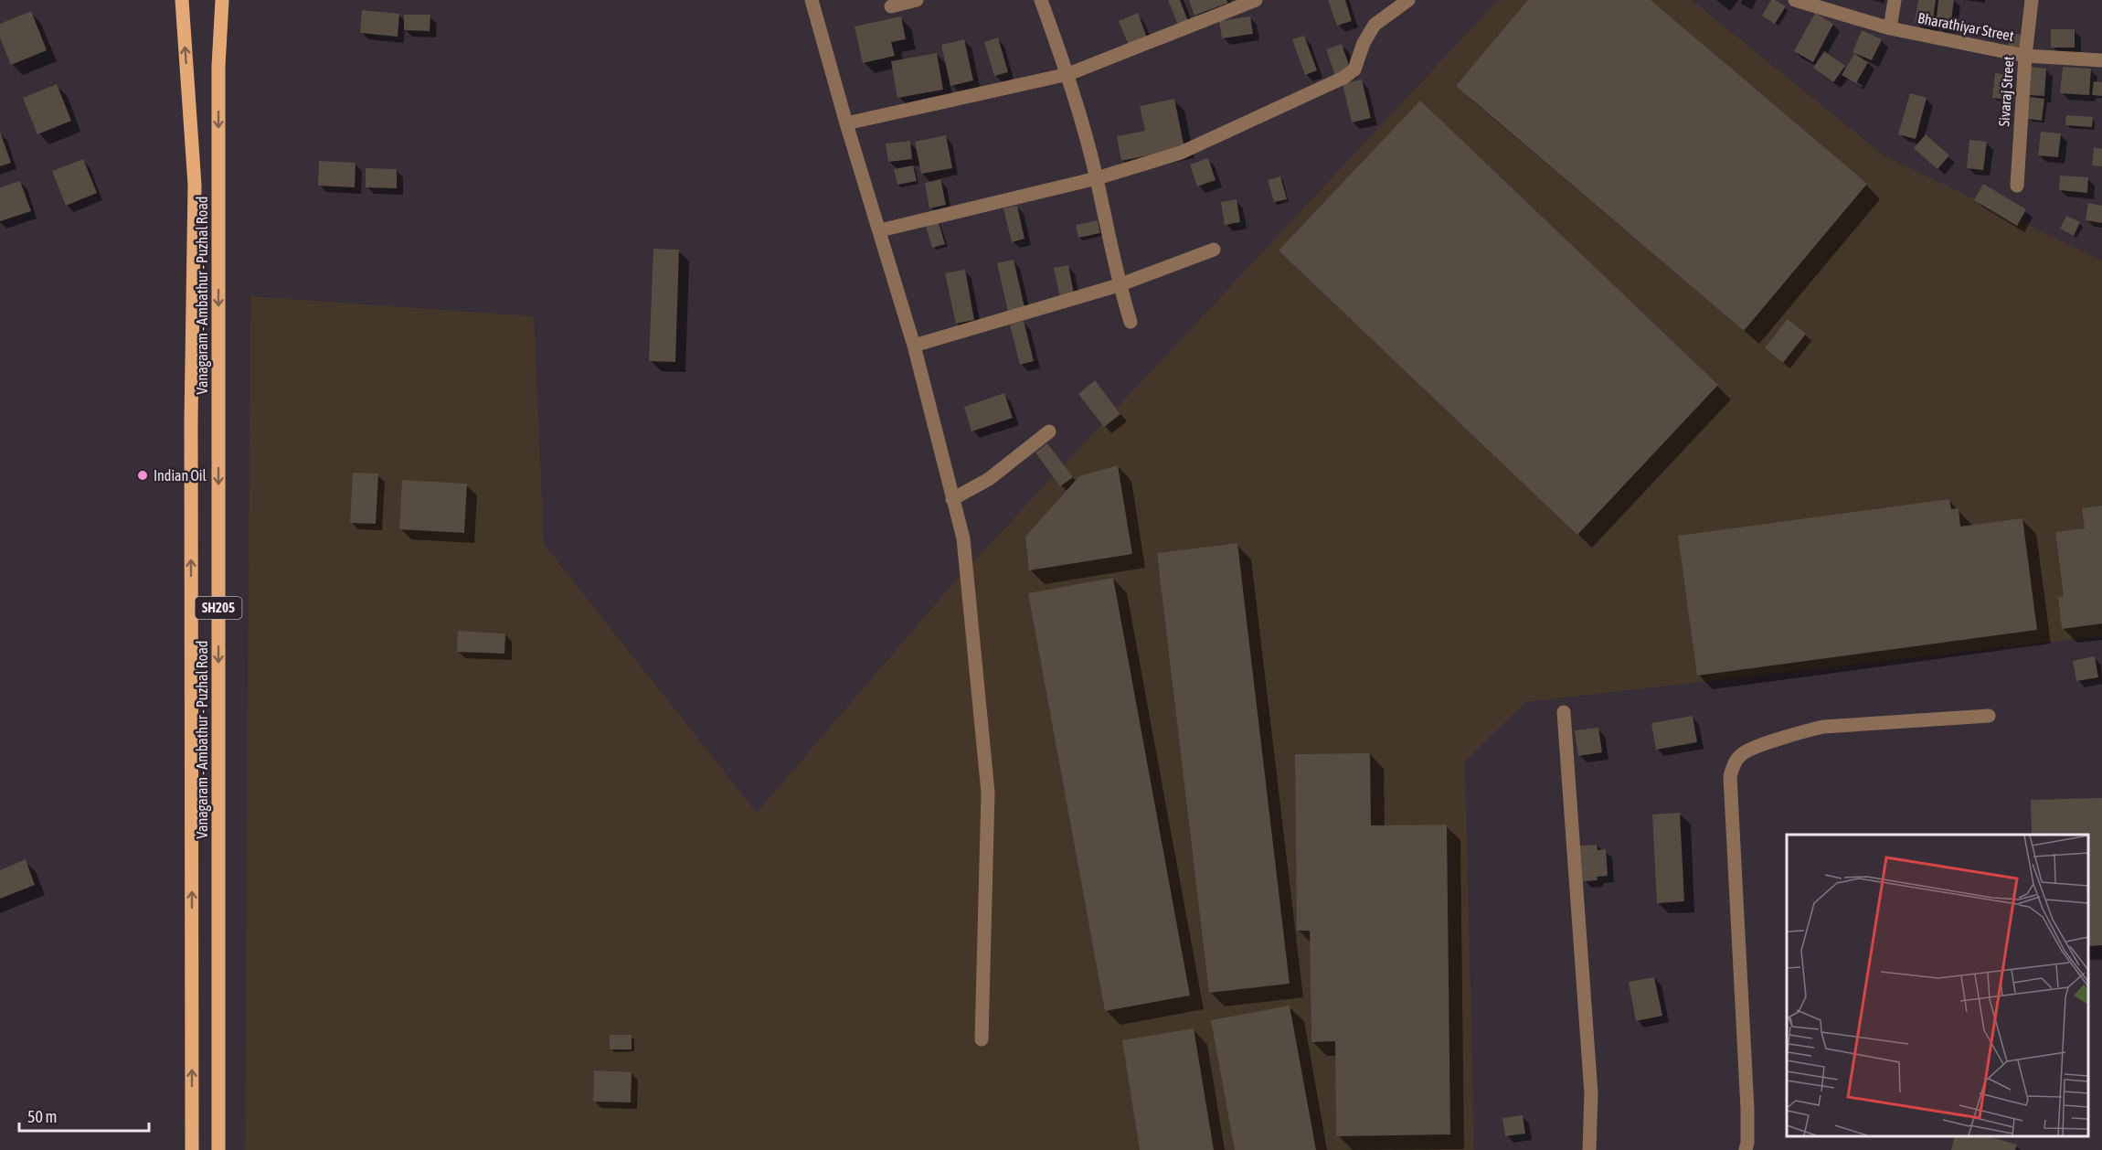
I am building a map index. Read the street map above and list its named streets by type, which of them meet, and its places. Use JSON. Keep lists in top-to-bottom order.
{
  "streets": {
    "main road": ["Vanagaram - Ambathur - Puzhal Road", "SH205"],
    "street": ["Bharathiyar Street", "Sivaraj Street"]
  },
  "crossings": [
    ["Bharathiyar Street", "Sivaraj Street"]
  ],
  "places": ["Indian Oil"],
  "scale_bar": "50 m"
}
